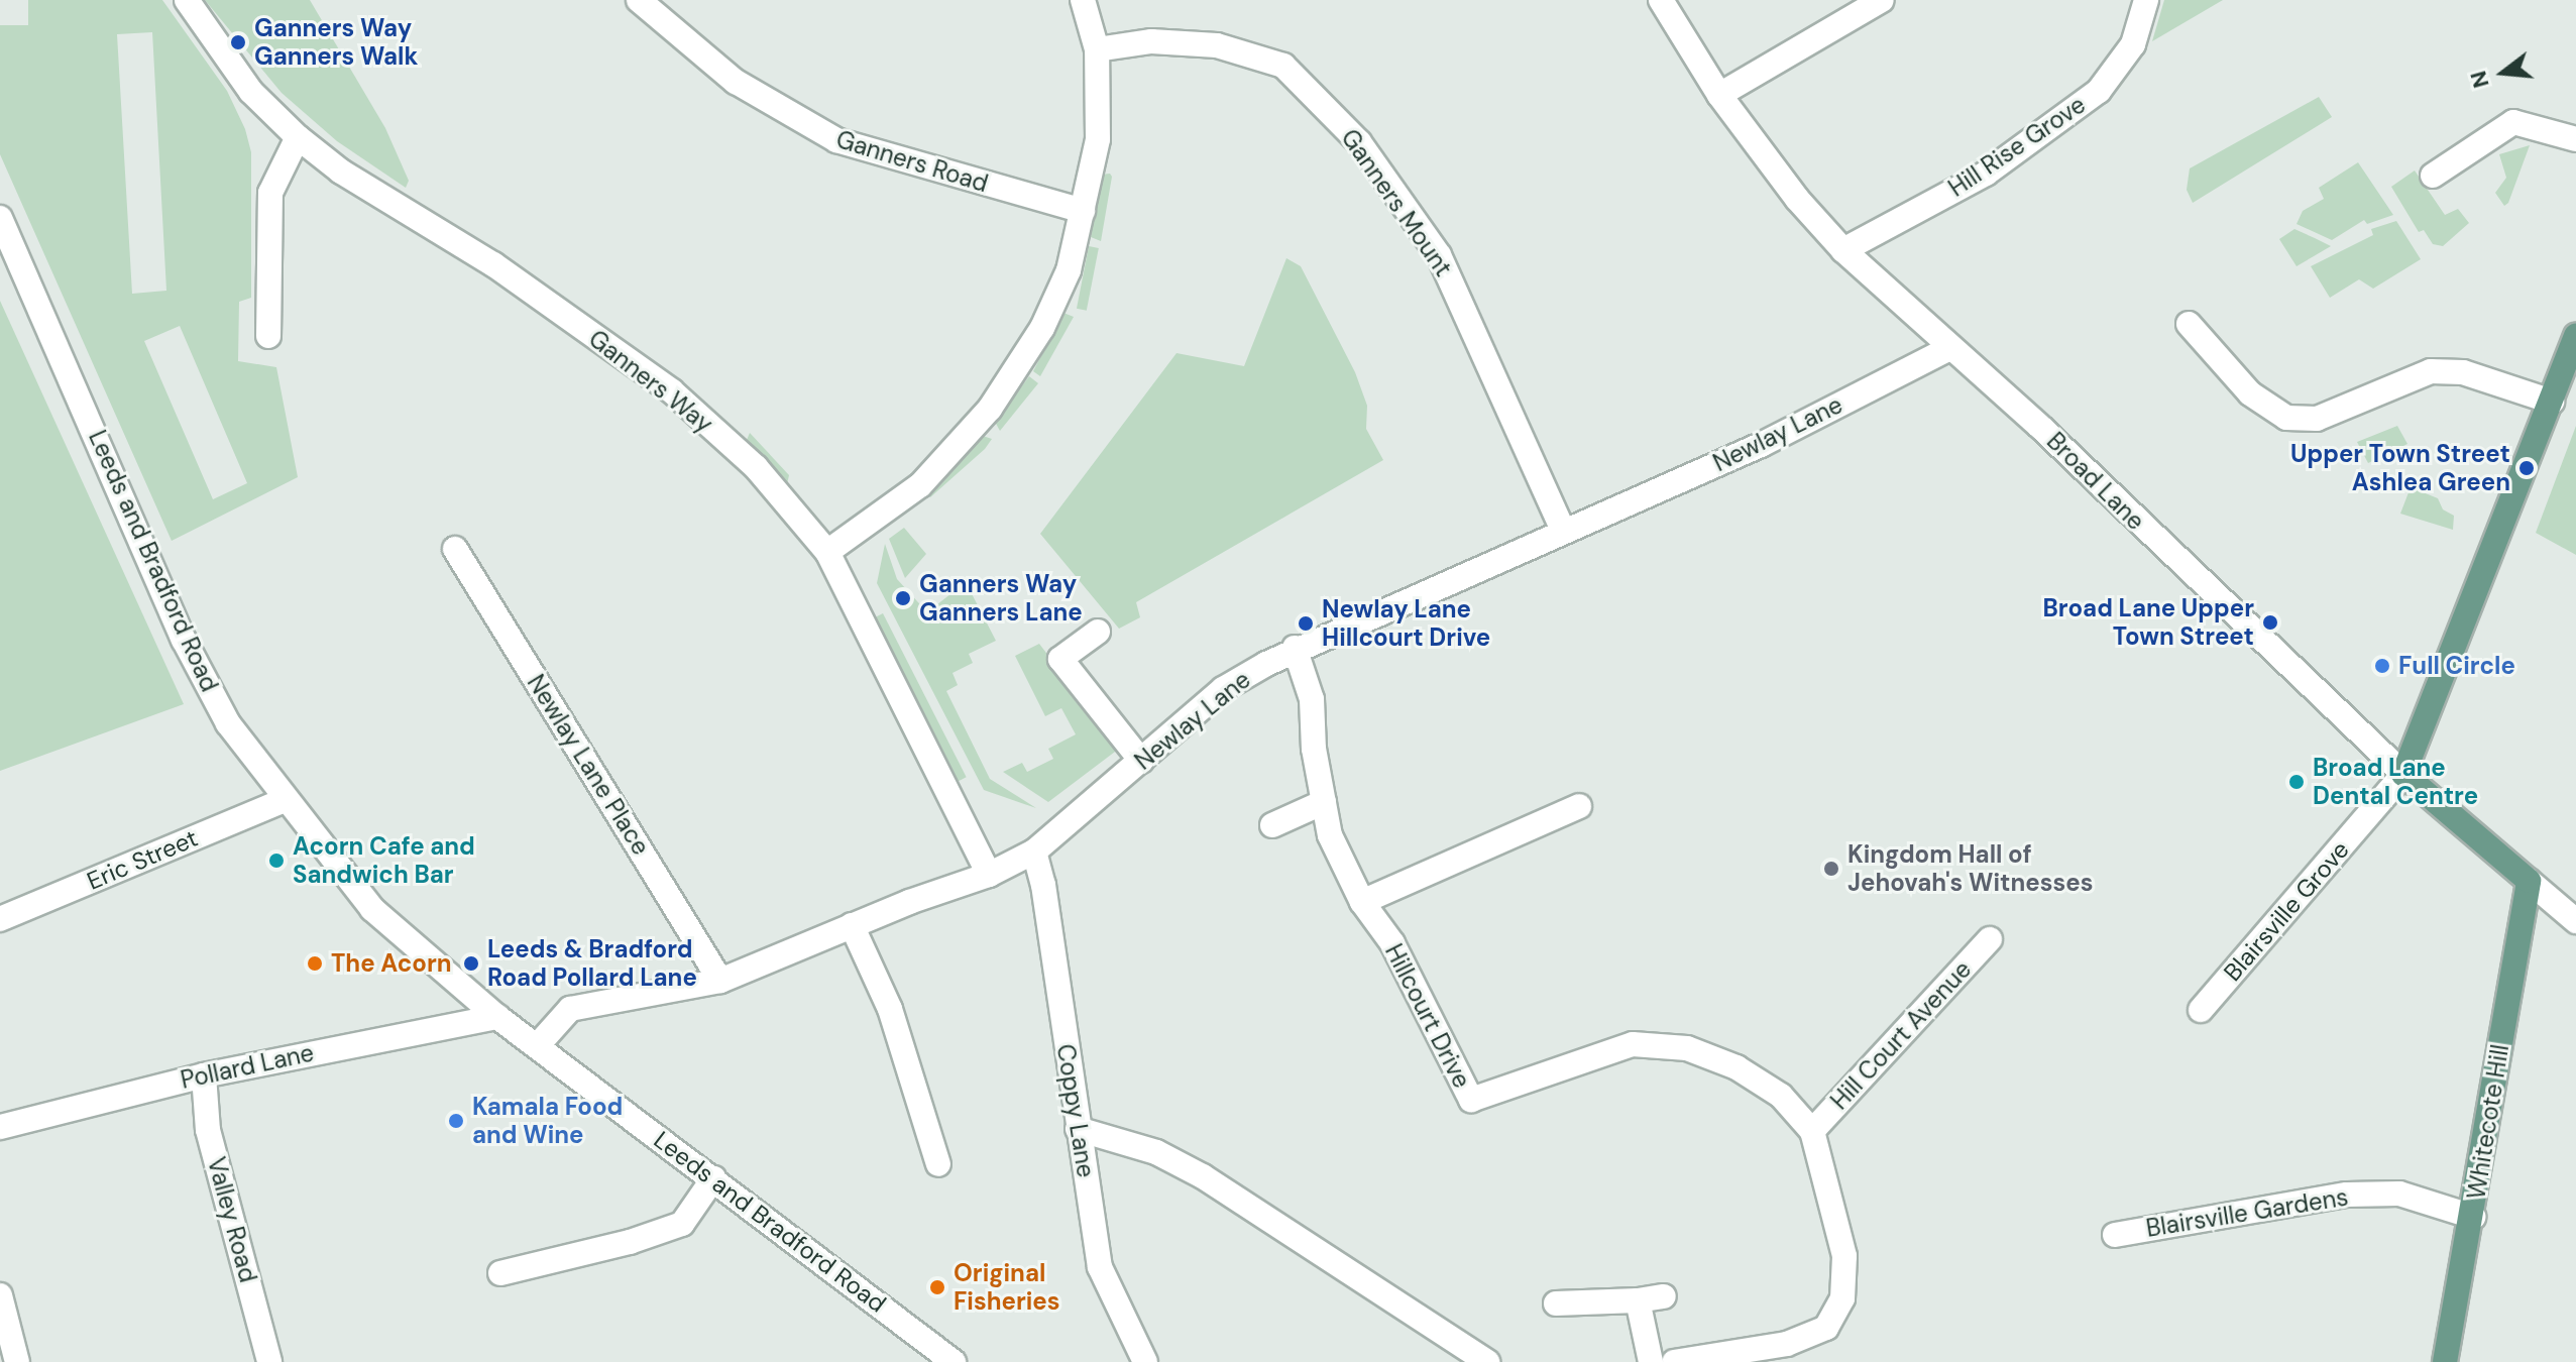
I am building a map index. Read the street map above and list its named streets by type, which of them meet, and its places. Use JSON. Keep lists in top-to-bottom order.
{
  "streets": {
    "main road": ["Broad Lane", "Whitecote Hill"],
    "street": [
      "Hill Rise Grove",
      "Ganners Road",
      "Ganners Mount",
      "Ganners Way",
      "Newlay Lane",
      "Leeds and Bradford Road",
      "Newlay Lane Place",
      "Eric Street",
      "Blairsville Grove",
      "Hillcourt Drive",
      "Hill Court Avenue",
      "Pollard Lane",
      "Coppy Lane",
      "Blairsville Gardens",
      "Valley Road"
    ]
  },
  "crossings": [
    ["Hill Rise Grove", "Broad Lane"],
    ["Ganners Mount", "Newlay Lane"],
    ["Ganners Way", "Newlay Lane"],
    ["Newlay Lane", "Broad Lane"],
    ["Newlay Lane", "Leeds and Bradford Road"],
    ["Newlay Lane", "Newlay Lane Place"],
    ["Newlay Lane", "Hillcourt Drive"],
    ["Newlay Lane", "Coppy Lane"],
    ["Broad Lane", "Blairsville Grove"],
    ["Broad Lane", "Whitecote Hill"],
    ["Leeds and Bradford Road", "Eric Street"],
    ["Leeds and Bradford Road", "Pollard Lane"],
    ["Hillcourt Drive", "Hill Court Avenue"],
    ["Pollard Lane", "Valley Road"],
    ["Whitecote Hill", "Blairsville Gardens"]
  ],
  "places": [
    "Ganners Way Ganners Walk",
    "Upper Town Street Ashlea Green",
    "Ganners Way Ganners Lane",
    "Broad Lane Upper Town Street",
    "Newlay Lane Hillcourt Drive",
    "Full Circle",
    "Broad Lane Dental Centre",
    "Acorn Cafe and Sandwich Bar",
    "Kingdom Hall of Jehovah's Witnesses",
    "The Acorn",
    "Leeds & Bradford Road Pollard Lane",
    "Kamala Food and Wine",
    "Original Fisheries"
  ],
  "north": "left"
}
